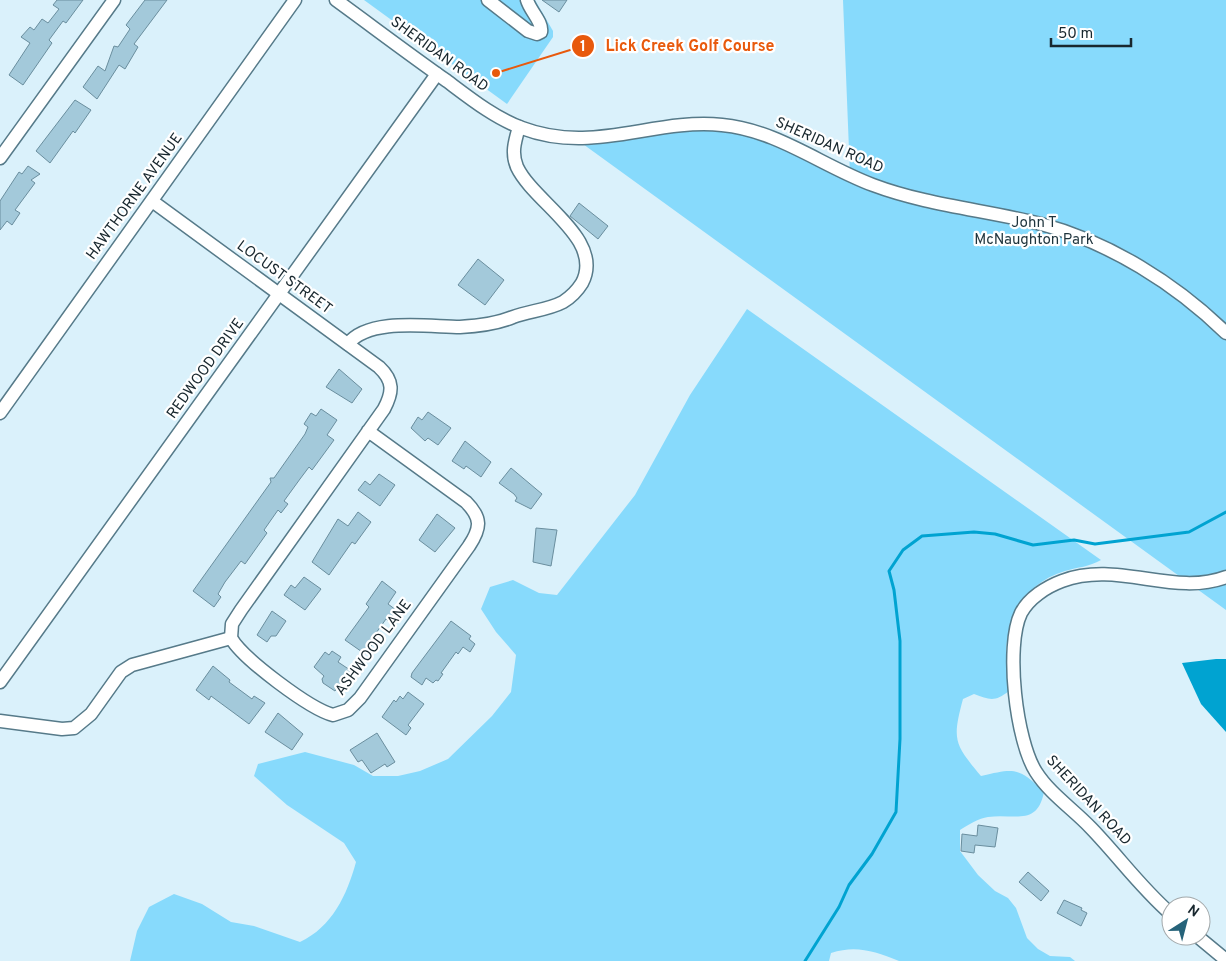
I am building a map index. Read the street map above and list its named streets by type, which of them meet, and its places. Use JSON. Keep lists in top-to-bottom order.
{
  "streets": {
    "street": [
      "SHERIDAN ROAD",
      "HAWTHORNE AVENUE",
      "LOCUST STREET",
      "REDWOOD DRIVE",
      "ASHWOOD LANE"
    ]
  },
  "crossings": [
    ["SHERIDAN ROAD", "REDWOOD DRIVE"],
    ["HAWTHORNE AVENUE", "LOCUST STREET"],
    ["LOCUST STREET", "REDWOOD DRIVE"],
    ["LOCUST STREET", "ASHWOOD LANE"]
  ],
  "parks": ["John T McNaughton Park"],
  "places": ["Lick Creek Golf Course"],
  "scale_bar": "50 m",
  "north": "top right"
}
